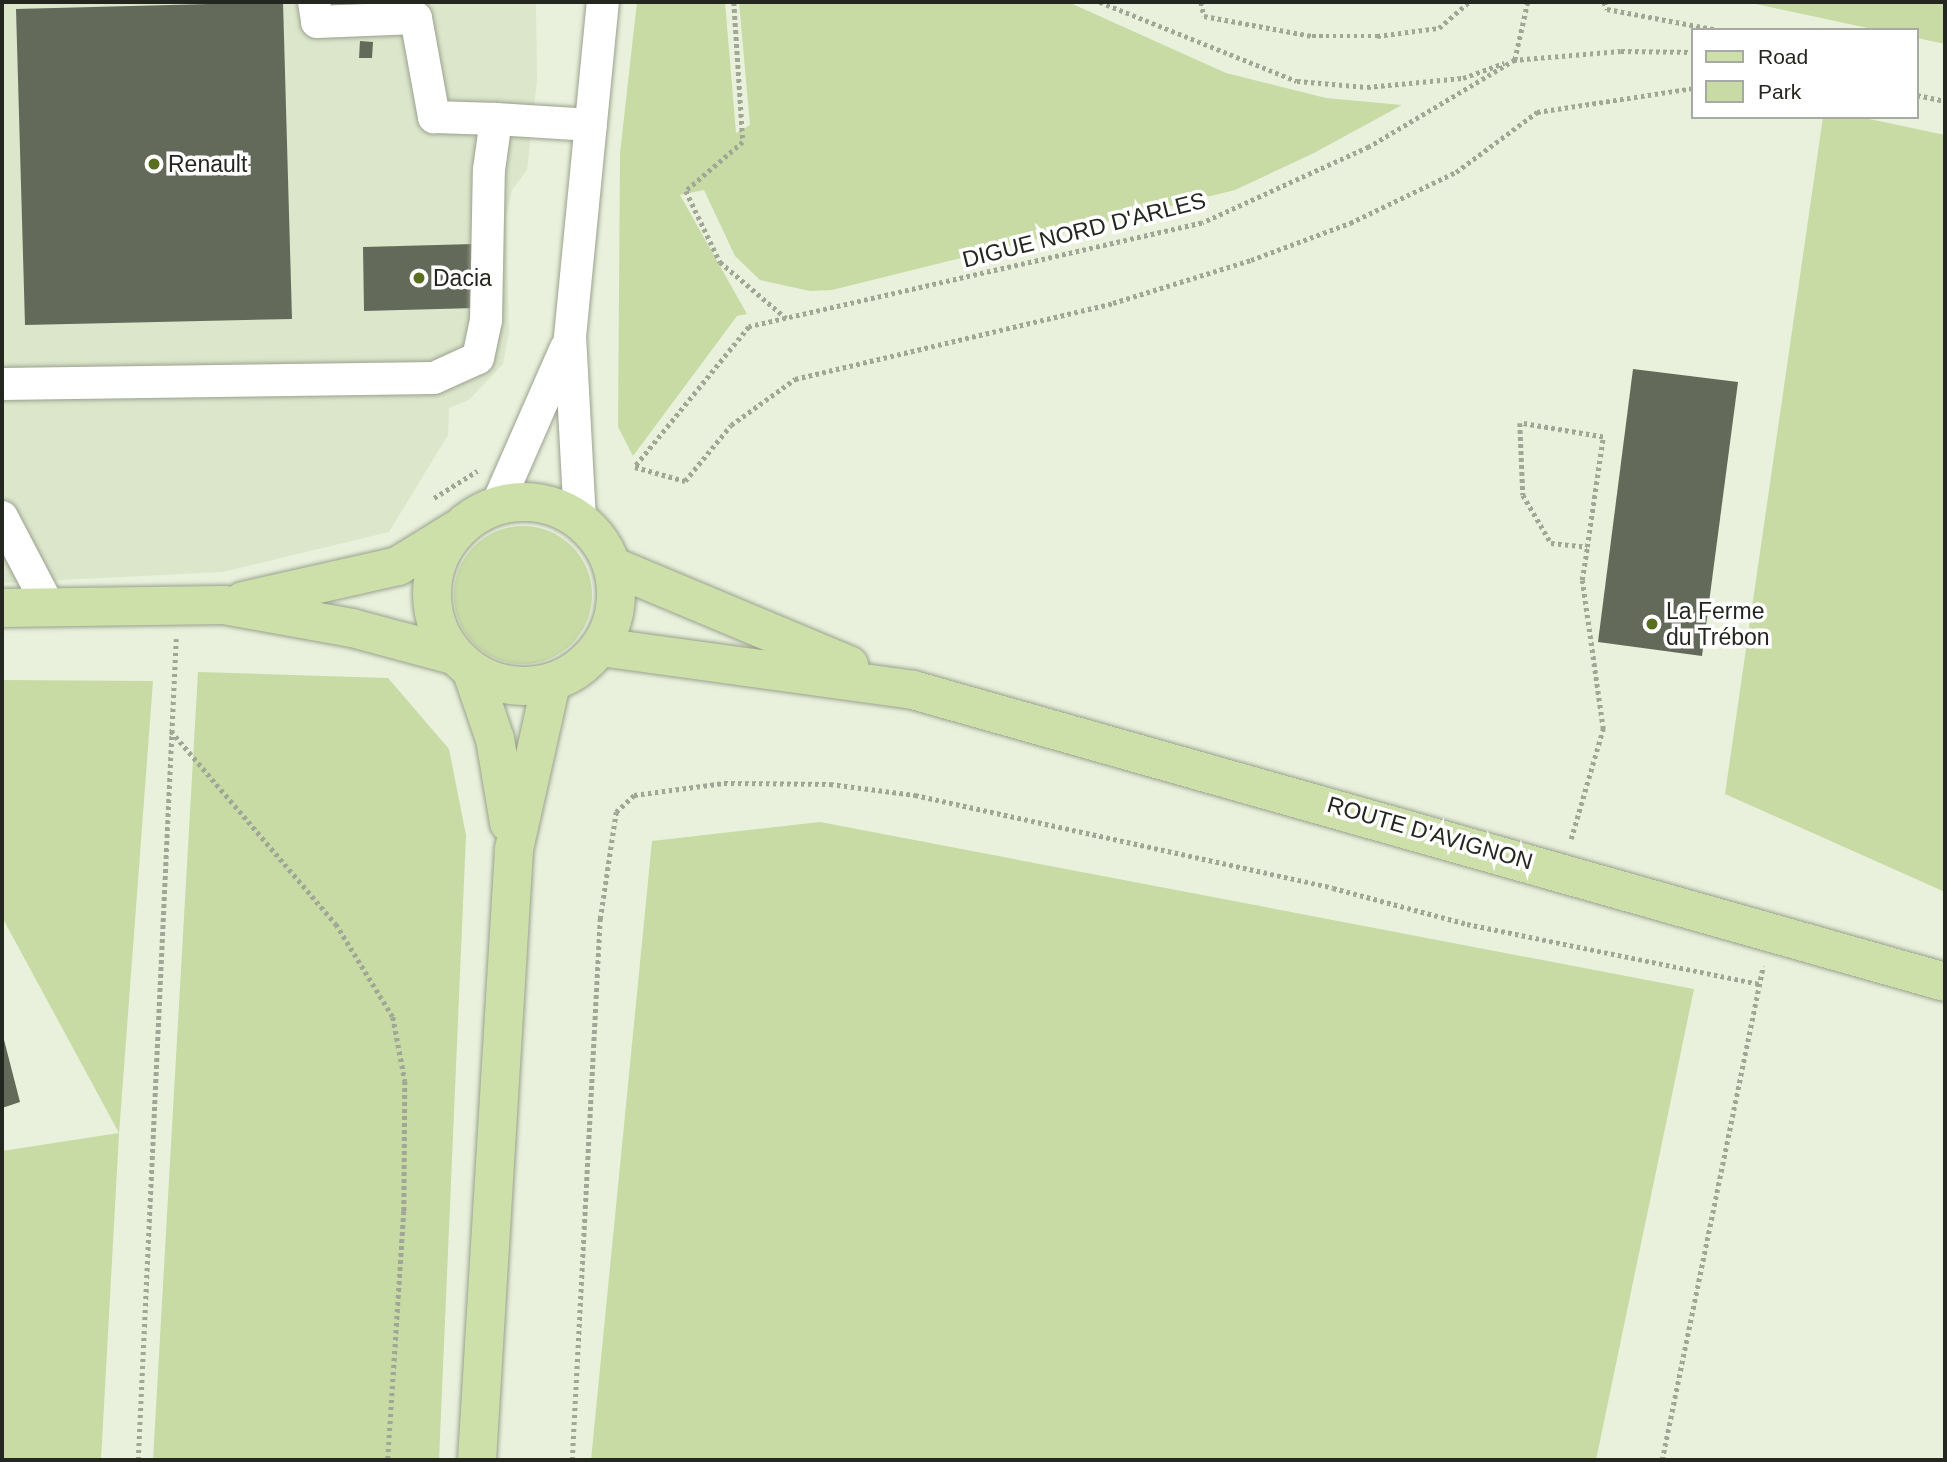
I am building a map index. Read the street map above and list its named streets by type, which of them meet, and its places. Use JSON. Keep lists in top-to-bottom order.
{
  "streets": {
    "main road": ["ROUTE D'AVIGNON"],
    "path": ["DIGUE NORD D'ARLES"]
  },
  "places": ["Renault", "Dacia", "La Ferme du Trébon"],
  "legend": ["Road", "Park"]
}
